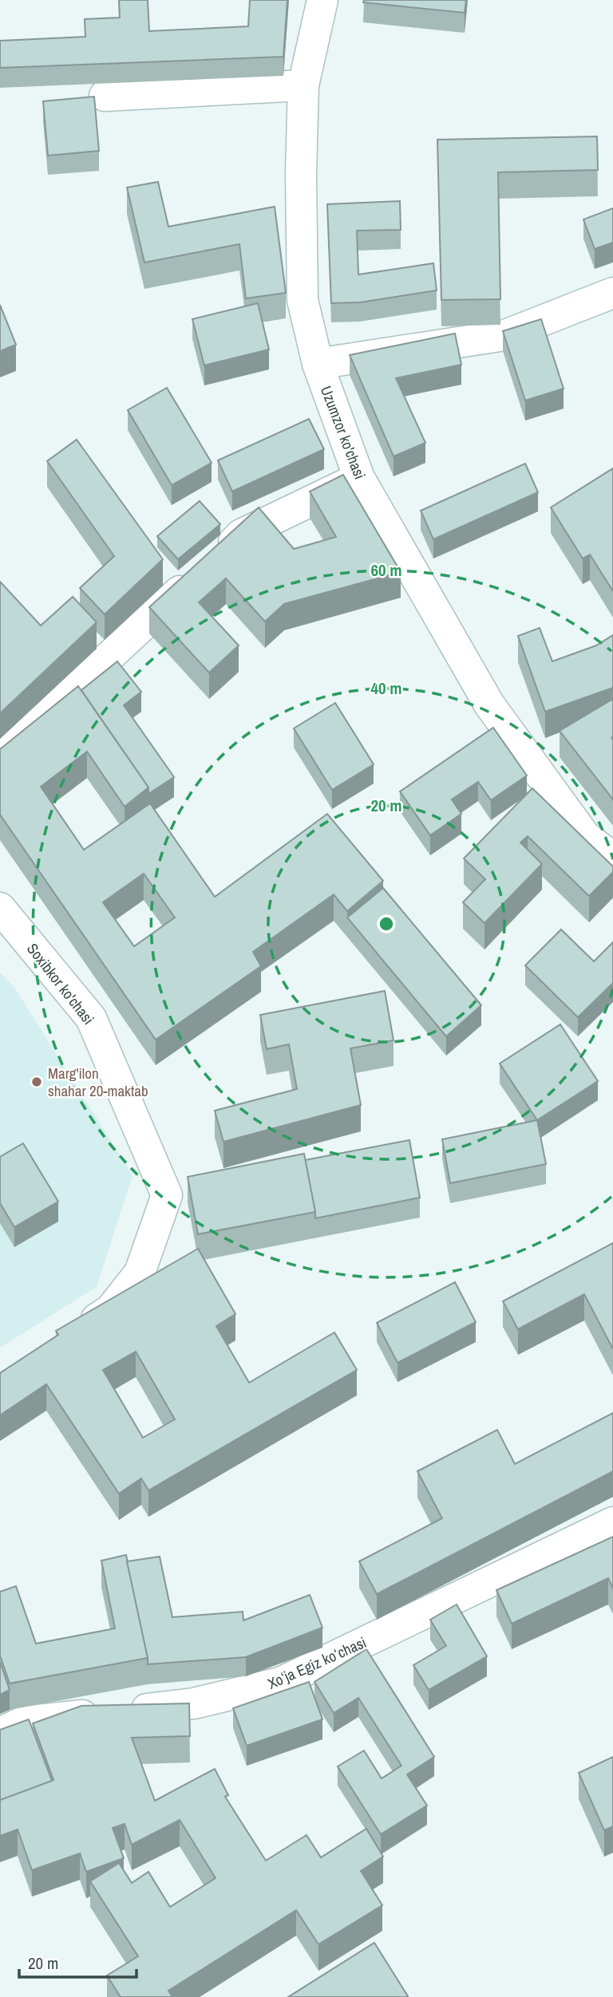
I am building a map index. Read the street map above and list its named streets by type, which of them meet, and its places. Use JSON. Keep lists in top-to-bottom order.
{
  "streets": {
    "street": ["Uzumzor ko'chasi", "Soxibkor ko'chasi", "Xoʻja Egiz koʻchasi"]
  },
  "places": ["Marg'ilon shahar 20-maktab"],
  "scale_bar": "20 m",
  "rings": ["60 m", "40 m", "20 m"]
}
